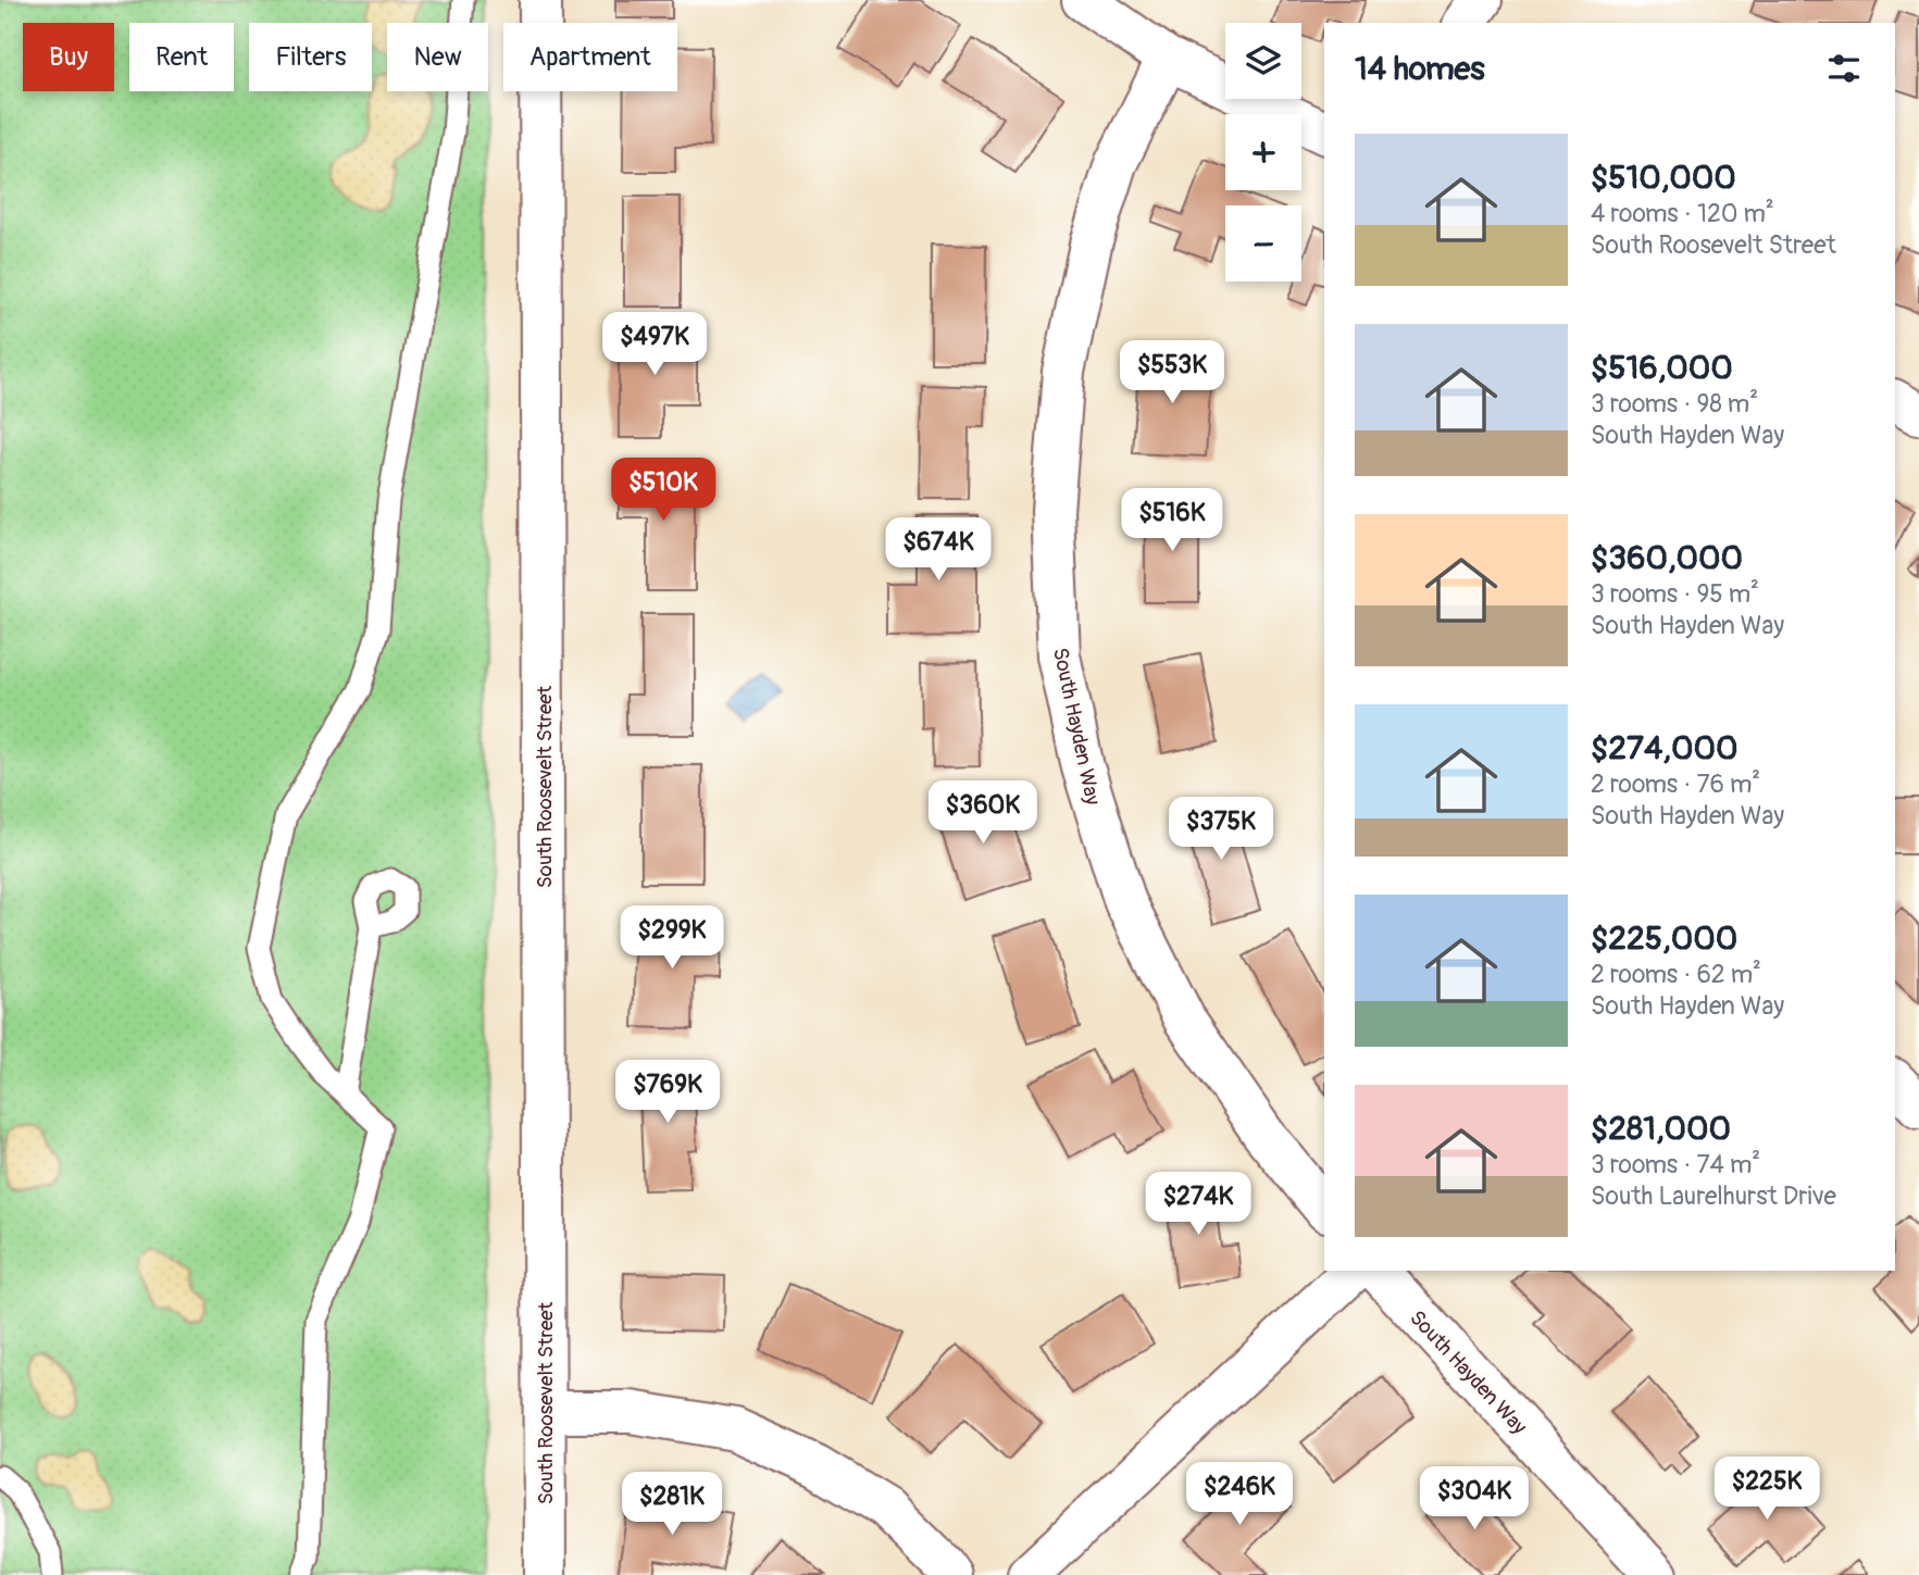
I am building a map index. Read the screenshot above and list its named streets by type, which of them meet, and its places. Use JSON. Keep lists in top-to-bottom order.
{
  "streets": {
    "street": ["South Hayden Way", "South Roosevelt Street"]
  },
  "page": {
    "map_buttons": ["+", "−"],
    "chip": [
      "Buy",
      "Rent",
      "Filters",
      "New",
      "Apartment"
    ],
    "heading": "14 homes",
    "list": [
      {
        "name": "$510,000",
        "note": "4 rooms · 120 m² · South Roosevelt Street"
      },
      {
        "name": "$516,000",
        "note": "3 rooms · 98 m² · South Hayden Way"
      },
      {
        "name": "$360,000",
        "note": "3 rooms · 95 m² · South Hayden Way"
      },
      {
        "name": "$274,000",
        "note": "2 rooms · 76 m² · South Hayden Way"
      },
      {
        "name": "$225,000",
        "note": "2 rooms · 62 m² · South Hayden Way"
      },
      {
        "name": "$281,000",
        "note": "3 rooms · 74 m² · South Laurelhurst Drive"
      }
    ],
    "price": [
      "$497K",
      "$553K",
      "$510K",
      "$516K",
      "$674K",
      "$360K",
      "$375K",
      "$299K",
      "$769K",
      "$274K",
      "$225K",
      "$246K",
      "$304K",
      "$281K"
    ]
  }
}
